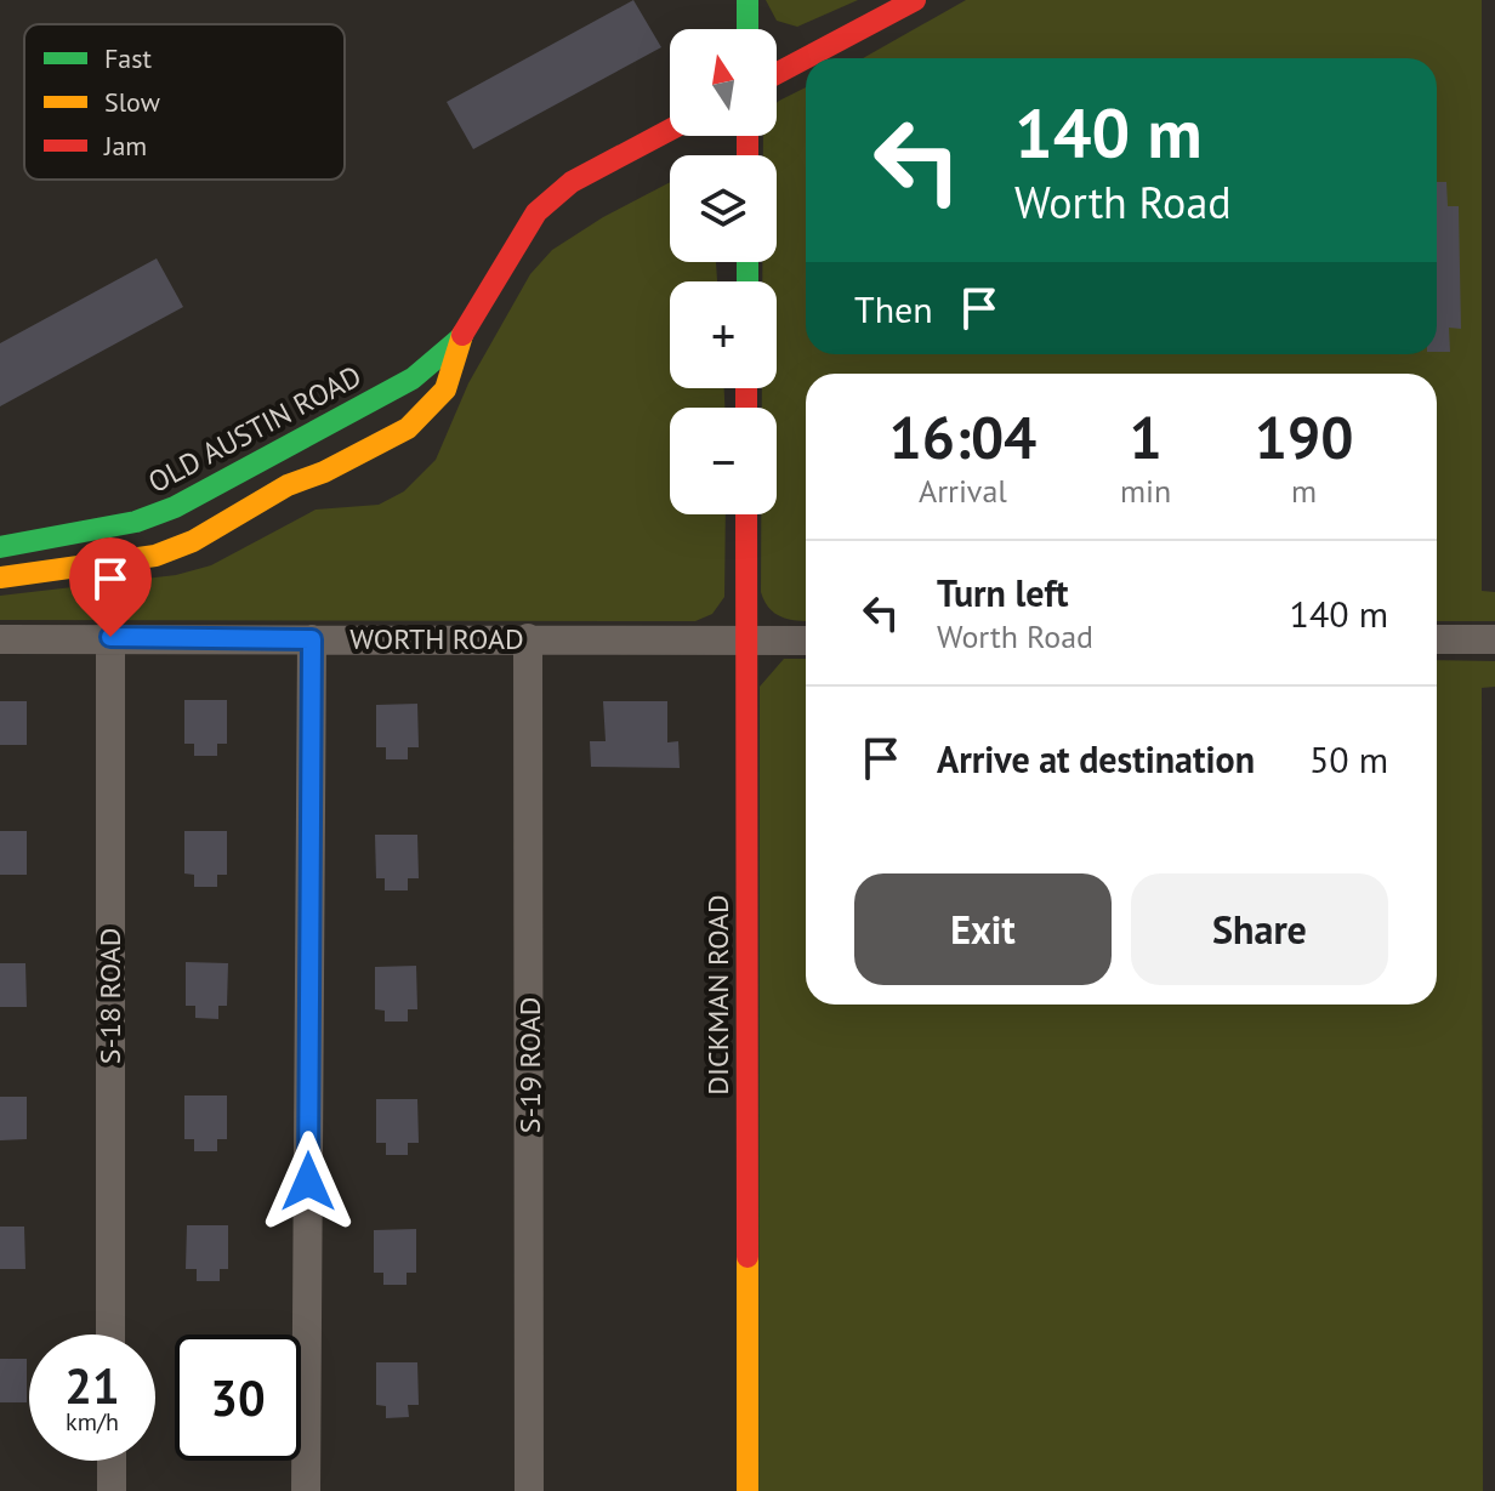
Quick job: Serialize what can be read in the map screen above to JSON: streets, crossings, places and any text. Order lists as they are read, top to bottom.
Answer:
{
  "streets": {
    "street": [
      "OLD AUSTIN ROAD",
      "WORTH ROAD",
      "DICKMAN ROAD",
      "S-18 ROAD",
      "S-19 ROAD"
    ]
  },
  "crossings": [
    ["WORTH ROAD", "DICKMAN ROAD"],
    ["WORTH ROAD", "S-18 ROAD"],
    ["WORTH ROAD", "S-19 ROAD"]
  ],
  "legend": ["Fast", "Slow", "Jam"],
  "north": "top",
  "page": {
    "map_buttons": ["+", "−"],
    "turn": ["140 m", "Worth Road"],
    "then": "Then",
    "eta": [
      "16:04",
      "Arrival",
      "1",
      "min",
      "190",
      "m"
    ],
    "list": [
      {
        "name": "Turn left",
        "note": "Worth Road",
        "value": "140 m"
      },
      {
        "name": "Arrive at destination",
        "value": "50 m"
      }
    ],
    "buttons": ["Exit", "Share"],
    "speed": "21 km/h",
    "limit": "30"
  }
}
